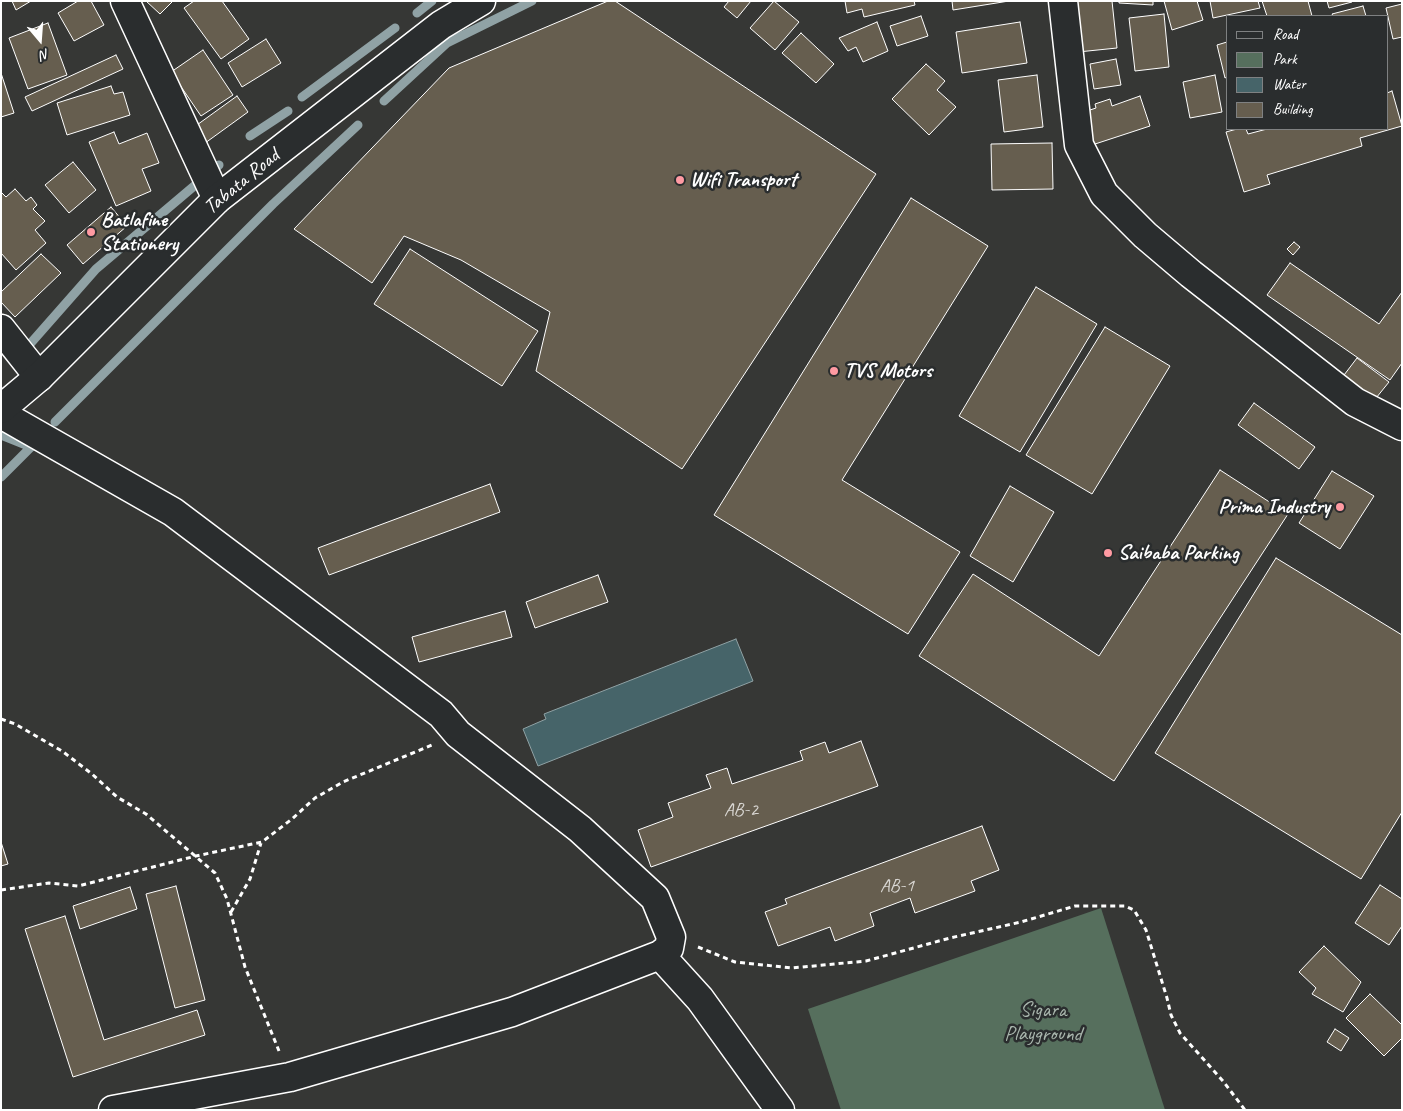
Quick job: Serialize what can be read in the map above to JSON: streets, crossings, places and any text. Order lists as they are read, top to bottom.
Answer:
{
  "streets": {
    "street": ["Tabata Road"]
  },
  "parks": ["Sigara Playground"],
  "places": [
    "Wifi Transport",
    "Batlafine Stationery",
    "TVS Motors",
    "Prima Industry",
    "Saibaba Parking"
  ],
  "house_numbers": ["AB-2", "AB-1"],
  "legend": [
    "Road",
    "Park",
    "Water",
    "Building"
  ],
  "north": "bottom"
}
